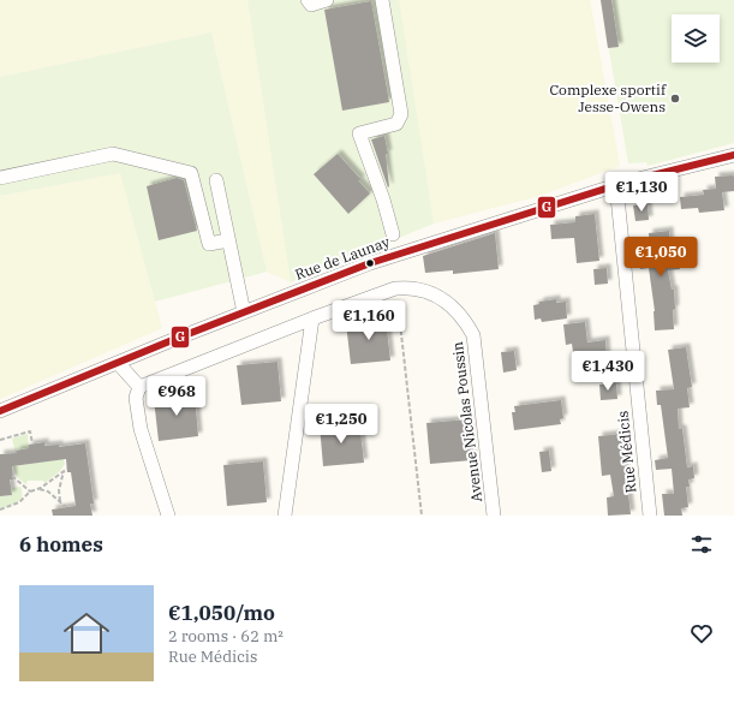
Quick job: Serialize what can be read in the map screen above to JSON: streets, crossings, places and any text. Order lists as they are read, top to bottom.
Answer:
{
  "streets": {
    "street": ["Rue de Launay", "Avenue Nicolas Poussin", "Rue Médicis"]
  },
  "crossings": [
    ["Rue de Launay", "Rue Médicis"]
  ],
  "places": ["Complexe sportif Jesse-Owens"],
  "lines": ["transit line G"],
  "page": {
    "price": [
      "€1,130",
      "€1,050",
      "€1,160",
      "€1,430",
      "€968",
      "€1,250"
    ],
    "heading": "6 homes",
    "list": [
      {
        "name": "€1,050/mo",
        "note": "2 rooms · 62 m² · Rue Médicis"
      }
    ]
  }
}
